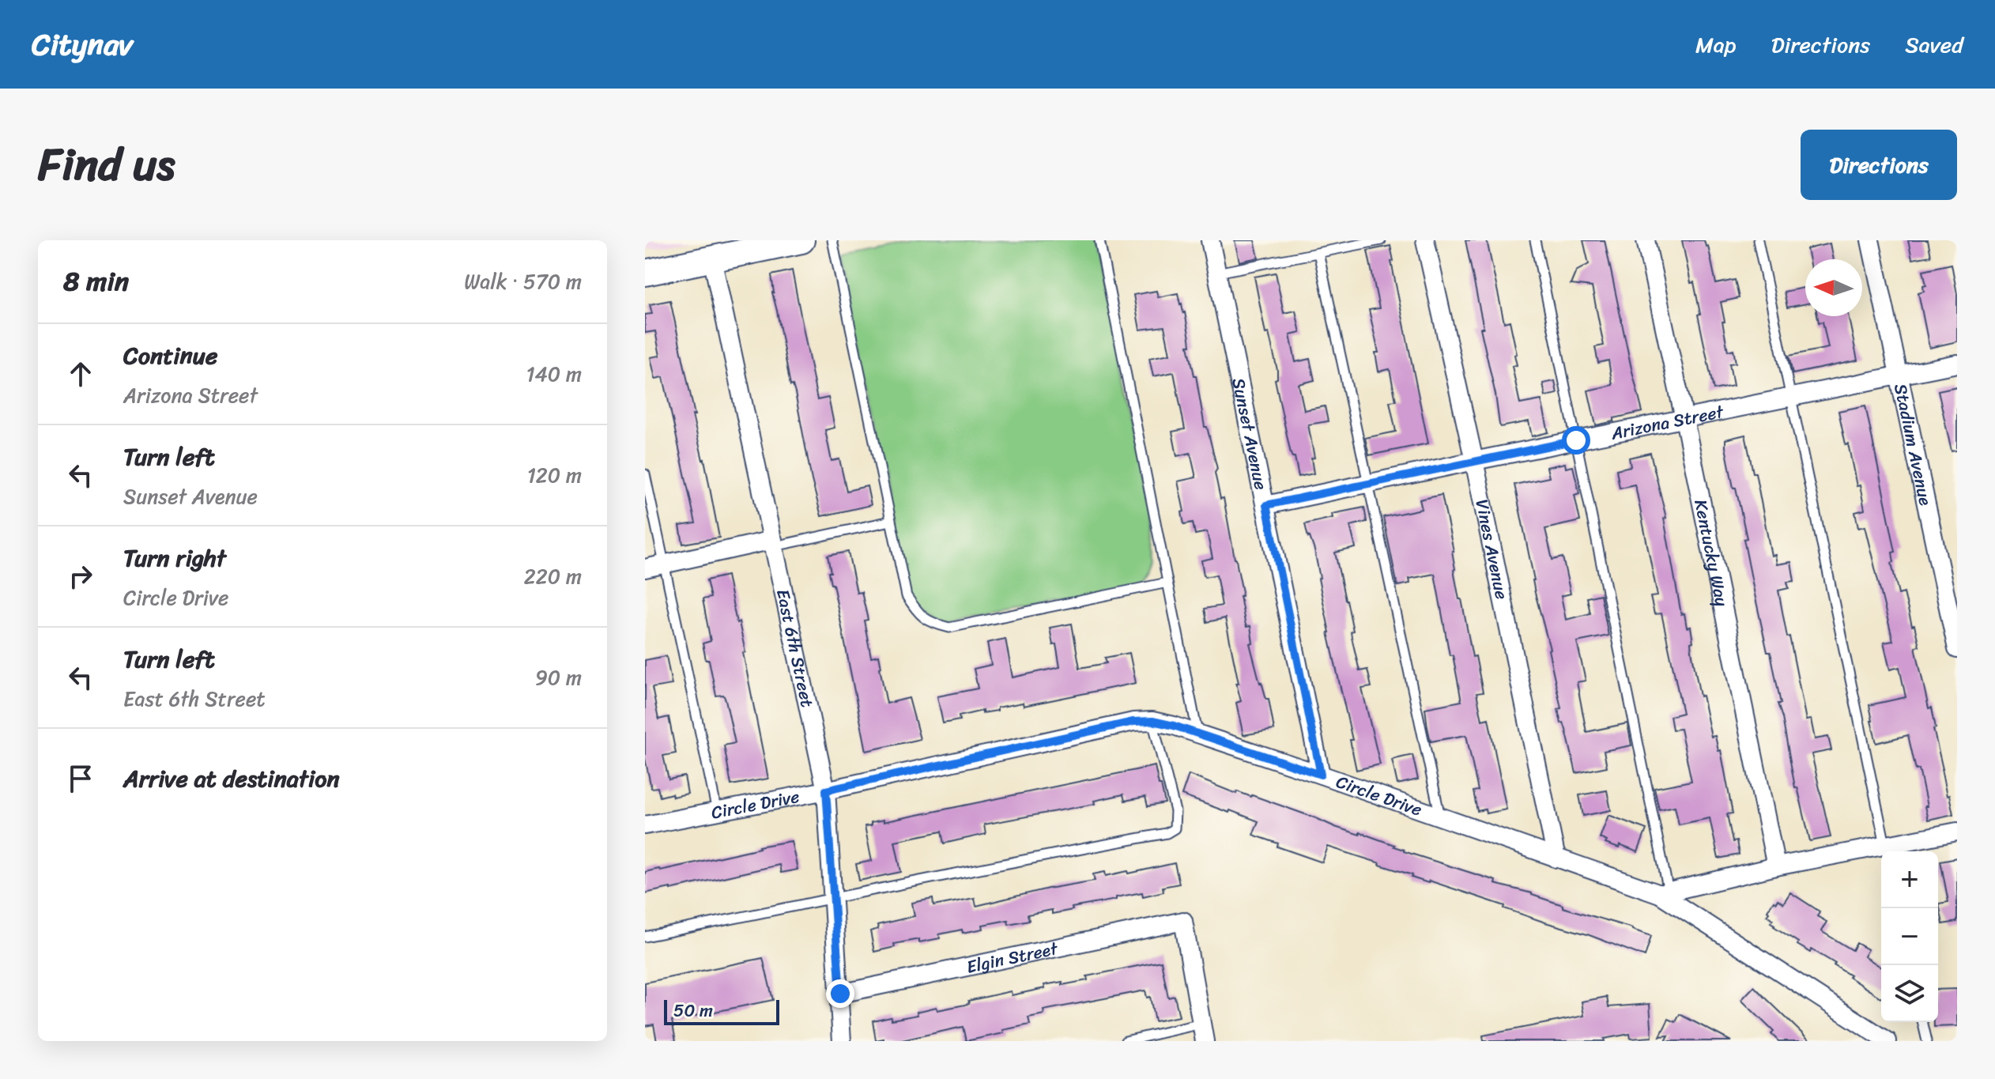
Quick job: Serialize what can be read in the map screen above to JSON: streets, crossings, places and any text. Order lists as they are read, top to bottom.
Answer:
{
  "streets": {
    "street": [
      "Arizona Street",
      "Sunset Avenue",
      "Stadium Avenue",
      "Vines Avenue",
      "Kentucky Way",
      "East 6th Street",
      "Circle Drive",
      "Elgin Street"
    ]
  },
  "crossings": [
    ["Arizona Street", "Sunset Avenue"],
    ["Arizona Street", "Stadium Avenue"],
    ["Arizona Street", "Vines Avenue"],
    ["Arizona Street", "Kentucky Way"],
    ["Sunset Avenue", "Circle Drive"],
    ["Vines Avenue", "Circle Drive"],
    ["East 6th Street", "Circle Drive"],
    ["East 6th Street", "Elgin Street"]
  ],
  "scale_bar": "50 m",
  "north": "left",
  "page": {
    "header": "Citynav",
    "nav": ["Map", "Directions", "Saved"],
    "title": "Find us",
    "buttons": "Directions",
    "heading": ["8 min", "Walk · 570 m"],
    "list": [
      ["Continue", "Arizona Street", "140 m"],
      ["Turn left", "Sunset Avenue", "120 m"],
      ["Turn right", "Circle Drive", "220 m"],
      ["Turn left", "East 6th Street", "90 m"],
      "Arrive at destination"
    ],
    "map_buttons": ["+", "−"],
    "scale": "50 m"
  }
}
